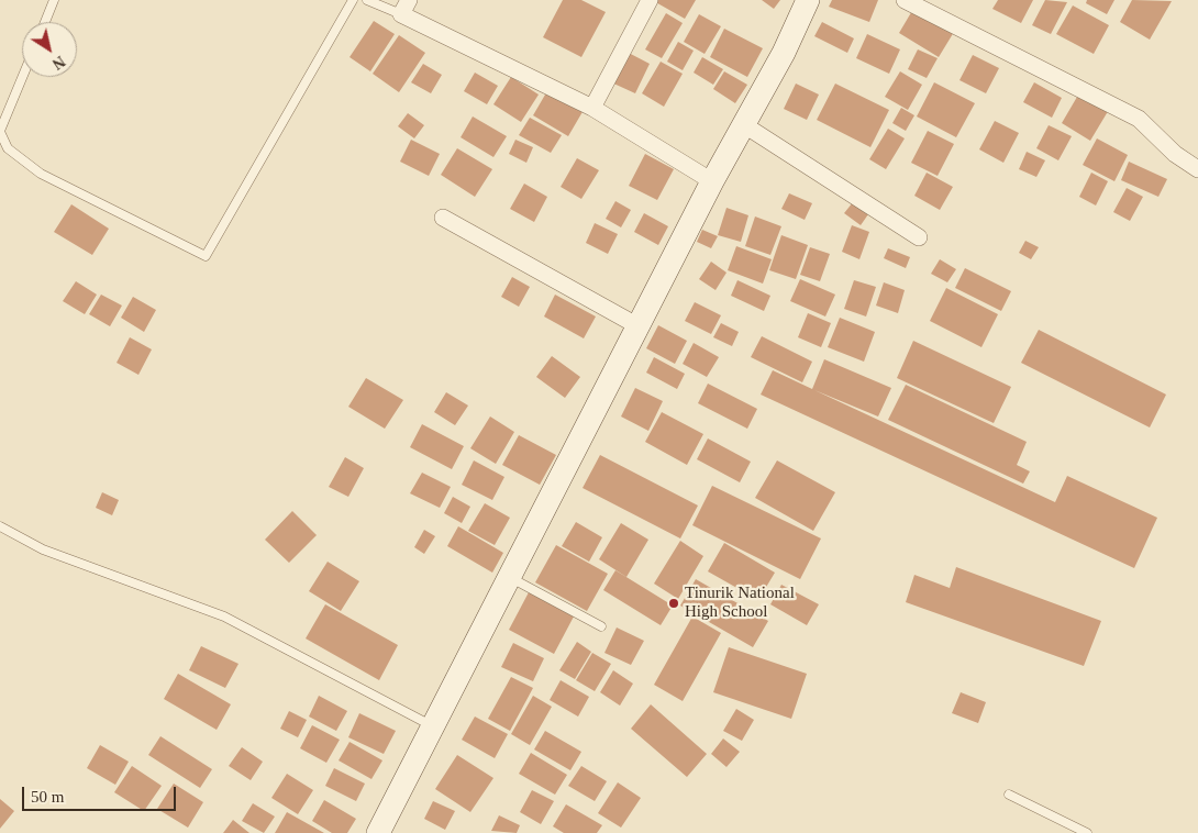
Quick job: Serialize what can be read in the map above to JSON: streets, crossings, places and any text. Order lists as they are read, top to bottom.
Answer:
{
  "places": ["Tinurik National High School"],
  "scale_bar": "50 m",
  "north": "bottom right"
}
